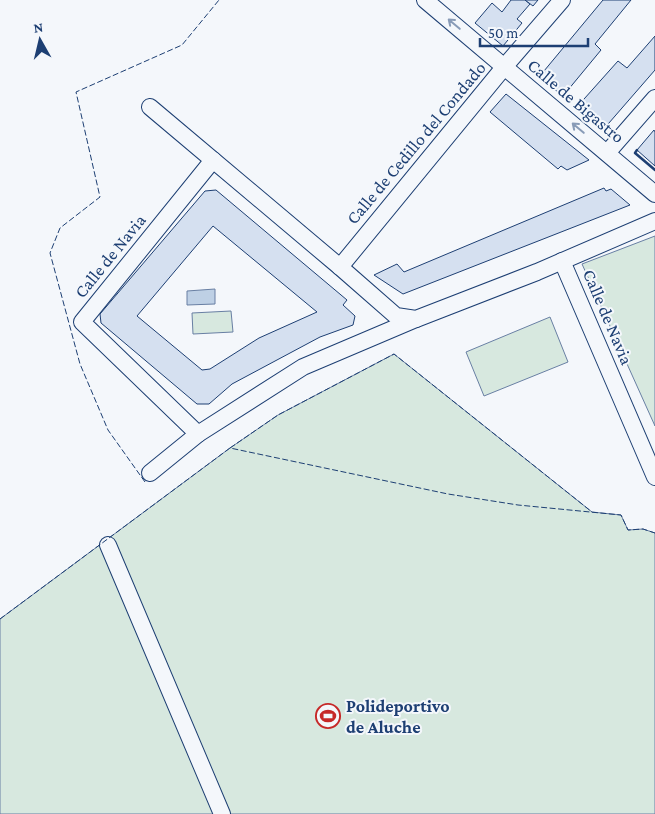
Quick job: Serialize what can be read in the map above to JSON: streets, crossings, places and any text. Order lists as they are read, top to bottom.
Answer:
{
  "streets": {
    "street": ["Calle de Bigastro", "Calle de Cedillo del Condado", "Calle de Navia"]
  },
  "crossings": [
    ["Calle de Bigastro", "Calle de Cedillo del Condado"]
  ],
  "one_way": ["Calle de Bigastro"],
  "places": {
    "sports": ["Polideportivo de Aluche"]
  },
  "scale_bar": "50 m",
  "north": "top"
}
